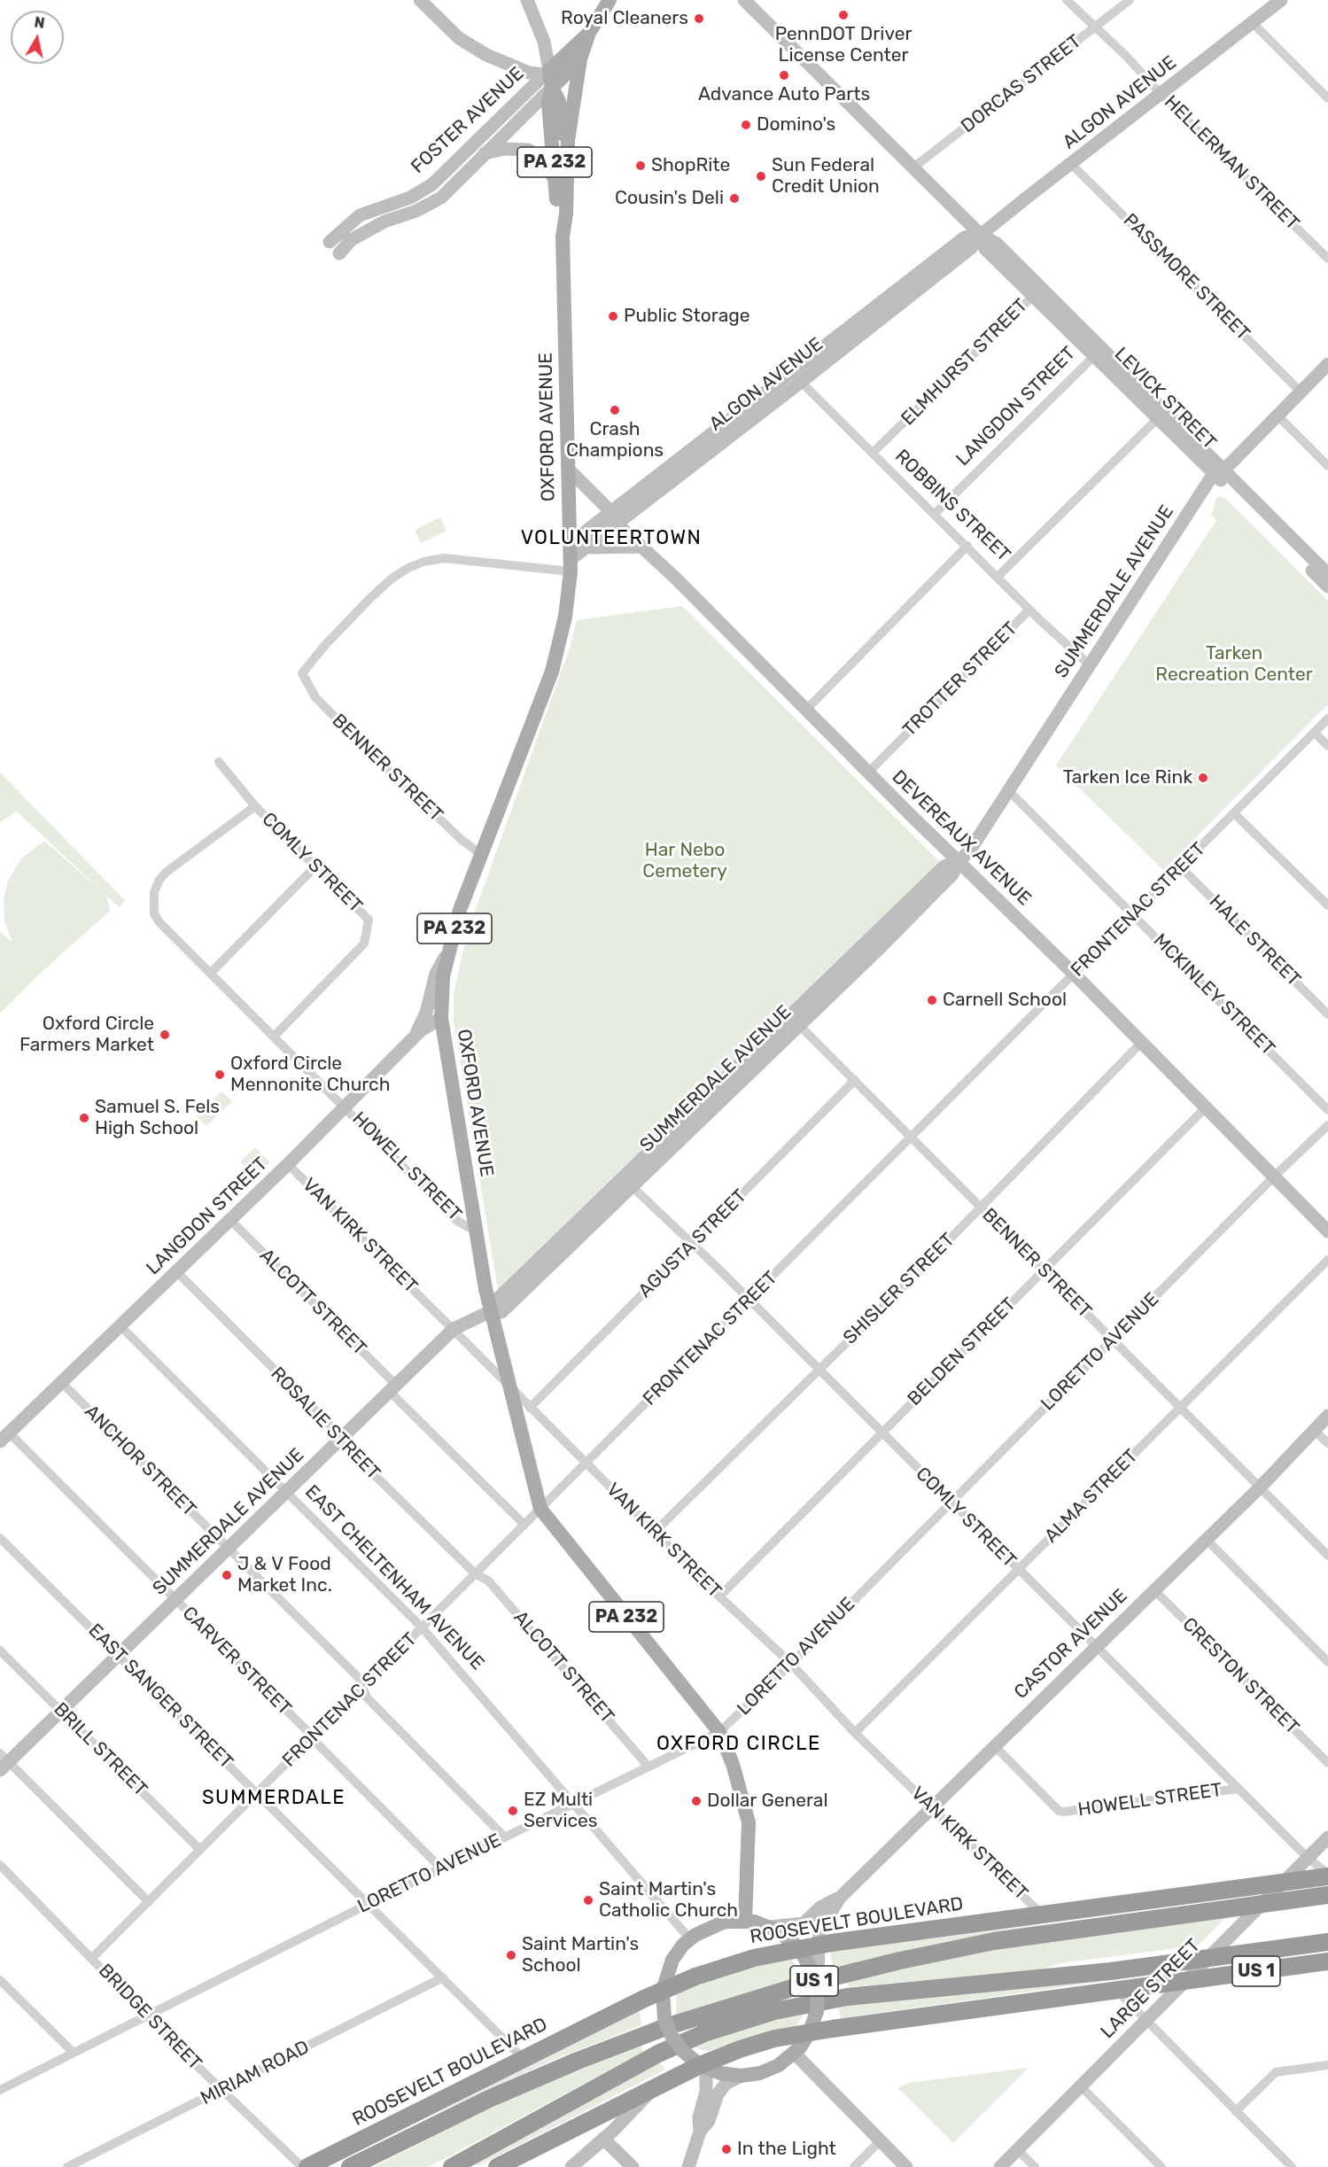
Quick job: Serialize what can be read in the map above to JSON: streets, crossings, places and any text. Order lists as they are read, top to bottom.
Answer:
{
  "streets": {
    "highway": ["ROOSEVELT BOULEVARD", "US 1"],
    "main road": ["PA 232", "OXFORD AVENUE"],
    "street": [
      "DORCAS STREET",
      "ALGON AVENUE",
      "FOSTER AVENUE",
      "HELLERMAN STREET",
      "PASSMORE STREET",
      "ELMHURST STREET",
      "LEVICK STREET",
      "LANGDON STREET",
      "ROBBINS STREET",
      "SUMMERDALE AVENUE",
      "TROTTER STREET",
      "BENNER STREET",
      "DEVEREAUX AVENUE",
      "COMLY STREET",
      "FRONTENAC STREET",
      "HALE STREET",
      "MCKINLEY STREET",
      "HOWELL STREET",
      "VAN KIRK STREET",
      "AGUSTA STREET",
      "SHISLER STREET",
      "ALCOTT STREET",
      "BELDEN STREET",
      "LORETTO AVENUE",
      "ROSALIE STREET",
      "ANCHOR STREET",
      "ALMA STREET",
      "EAST CHELTENHAM AVENUE",
      "CASTOR AVENUE",
      "CARVER STREET",
      "CRESTON STREET",
      "EAST SANGER STREET",
      "BRILL STREET",
      "LARGE STREET",
      "BRIDGE STREET",
      "MIRIAM ROAD"
    ]
  },
  "crossings": [
    ["DORCAS STREET", "HELLERMAN STREET"],
    ["DORCAS STREET", "LEVICK STREET"],
    ["ALGON AVENUE", "HELLERMAN STREET"],
    ["ALGON AVENUE", "PASSMORE STREET"],
    ["ALGON AVENUE", "LEVICK STREET"],
    ["ALGON AVENUE", "OXFORD AVENUE"],
    ["ALGON AVENUE", "ROBBINS STREET"],
    ["ALGON AVENUE", "BENNER STREET"],
    ["ALGON AVENUE", "DEVEREAUX AVENUE"],
    ["FOSTER AVENUE", "OXFORD AVENUE"],
    ["PASSMORE STREET", "SUMMERDALE AVENUE"],
    ["ELMHURST STREET", "LEVICK STREET"],
    ["ELMHURST STREET", "ROBBINS STREET"],
    ["LEVICK STREET", "LANGDON STREET"],
    ["LEVICK STREET", "SUMMERDALE AVENUE"],
    ["LANGDON STREET", "OXFORD AVENUE"],
    ["LANGDON STREET", "ROBBINS STREET"],
    ["LANGDON STREET", "HOWELL STREET"],
    ["LANGDON STREET", "VAN KIRK STREET"],
    ["LANGDON STREET", "ALCOTT STREET"],
    ["LANGDON STREET", "ROSALIE STREET"],
    ["LANGDON STREET", "ANCHOR STREET"],
    ["LANGDON STREET", "EAST CHELTENHAM AVENUE"],
    ["LANGDON STREET", "CARVER STREET"],
    ["OXFORD AVENUE", "SUMMERDALE AVENUE"],
    ["OXFORD AVENUE", "BENNER STREET"],
    ["OXFORD AVENUE", "DEVEREAUX AVENUE"],
    ["OXFORD AVENUE", "FRONTENAC STREET"],
    ["OXFORD AVENUE", "HOWELL STREET"],
    ["OXFORD AVENUE", "VAN KIRK STREET"],
    ["OXFORD AVENUE", "LORETTO AVENUE"],
    ["ROBBINS STREET", "SUMMERDALE AVENUE"],
    ["ROBBINS STREET", "TROTTER STREET"],
    ["SUMMERDALE AVENUE", "BENNER STREET"],
    ["SUMMERDALE AVENUE", "DEVEREAUX AVENUE"],
    ["SUMMERDALE AVENUE", "COMLY STREET"],
    ["SUMMERDALE AVENUE", "MCKINLEY STREET"],
    ["SUMMERDALE AVENUE", "VAN KIRK STREET"],
    ["SUMMERDALE AVENUE", "ALCOTT STREET"],
    ["SUMMERDALE AVENUE", "ROSALIE STREET"],
    ["SUMMERDALE AVENUE", "ANCHOR STREET"],
    ["SUMMERDALE AVENUE", "EAST CHELTENHAM AVENUE"],
    ["SUMMERDALE AVENUE", "CARVER STREET"],
    ["SUMMERDALE AVENUE", "EAST SANGER STREET"],
    ["SUMMERDALE AVENUE", "BRILL STREET"],
    ["TROTTER STREET", "DEVEREAUX AVENUE"],
    ["BENNER STREET", "FRONTENAC STREET"],
    ["BENNER STREET", "AGUSTA STREET"],
    ["BENNER STREET", "SHISLER STREET"],
    ["BENNER STREET", "BELDEN STREET"],
    ["BENNER STREET", "LORETTO AVENUE"],
    ["BENNER STREET", "ALMA STREET"],
    ["BENNER STREET", "CASTOR AVENUE"],
    ["DEVEREAUX AVENUE", "FRONTENAC STREET"],
    ["DEVEREAUX AVENUE", "SHISLER STREET"],
    ["DEVEREAUX AVENUE", "BELDEN STREET"],
    ["DEVEREAUX AVENUE", "LORETTO AVENUE"],
    ["COMLY STREET", "FRONTENAC STREET"],
    ["COMLY STREET", "HOWELL STREET"],
    ["COMLY STREET", "AGUSTA STREET"],
    ["COMLY STREET", "SHISLER STREET"],
    ["COMLY STREET", "BELDEN STREET"],
    ["COMLY STREET", "LORETTO AVENUE"],
    ["COMLY STREET", "ALMA STREET"],
    ["COMLY STREET", "CASTOR AVENUE"],
    ["COMLY STREET", "ROOSEVELT BOULEVARD"],
    ["COMLY STREET", "LARGE STREET"],
    ["FRONTENAC STREET", "HALE STREET"],
    ["FRONTENAC STREET", "MCKINLEY STREET"],
    ["FRONTENAC STREET", "VAN KIRK STREET"],
    ["FRONTENAC STREET", "ALCOTT STREET"],
    ["FRONTENAC STREET", "ROSALIE STREET"],
    ["FRONTENAC STREET", "ANCHOR STREET"],
    ["FRONTENAC STREET", "EAST CHELTENHAM AVENUE"],
    ["FRONTENAC STREET", "CARVER STREET"],
    ["FRONTENAC STREET", "EAST SANGER STREET"],
    ["FRONTENAC STREET", "BRILL STREET"],
    ["FRONTENAC STREET", "BRIDGE STREET"],
    ["HOWELL STREET", "CASTOR AVENUE"],
    ["VAN KIRK STREET", "AGUSTA STREET"],
    ["VAN KIRK STREET", "SHISLER STREET"],
    ["VAN KIRK STREET", "BELDEN STREET"],
    ["VAN KIRK STREET", "LORETTO AVENUE"],
    ["VAN KIRK STREET", "ALMA STREET"],
    ["VAN KIRK STREET", "CASTOR AVENUE"],
    ["VAN KIRK STREET", "ROOSEVELT BOULEVARD"],
    ["ALCOTT STREET", "LORETTO AVENUE"],
    ["ALCOTT STREET", "ROSALIE STREET"],
    ["LORETTO AVENUE", "ANCHOR STREET"],
    ["LORETTO AVENUE", "EAST CHELTENHAM AVENUE"],
    ["LORETTO AVENUE", "CARVER STREET"],
    ["LORETTO AVENUE", "EAST SANGER STREET"],
    ["LORETTO AVENUE", "BRIDGE STREET"],
    ["CASTOR AVENUE", "CRESTON STREET"],
    ["CASTOR AVENUE", "ROOSEVELT BOULEVARD"],
    ["EAST SANGER STREET", "ROOSEVELT BOULEVARD"],
    ["EAST SANGER STREET", "MIRIAM ROAD"],
    ["ROOSEVELT BOULEVARD", "LARGE STREET"],
    ["US 1", "LARGE STREET"],
    ["BRIDGE STREET", "MIRIAM ROAD"]
  ],
  "districts": ["VOLUNTEERTOWN", "OXFORD CIRCLE", "SUMMERDALE"],
  "parks": ["Tarken Recreation Center", "Har Nebo Cemetery"],
  "places": [
    "PennDOT Driver License Center",
    "Royal Cleaners",
    "Advance Auto Parts",
    "Domino's",
    "ShopRite",
    "Sun Federal Credit Union",
    "Cousin's Deli",
    "Public Storage",
    "Crash Champions",
    "Tarken Ice Rink",
    "Carnell School",
    "Oxford Circle Farmers Market",
    "Oxford Circle Mennonite Church",
    "Samuel S. Fels High School",
    "J & V Food Market Inc.",
    "Dollar General",
    "EZ Multi Services",
    "Saint Martin's Catholic Church",
    "Saint Martin's School",
    "In the Light"
  ],
  "north": "top"
}
